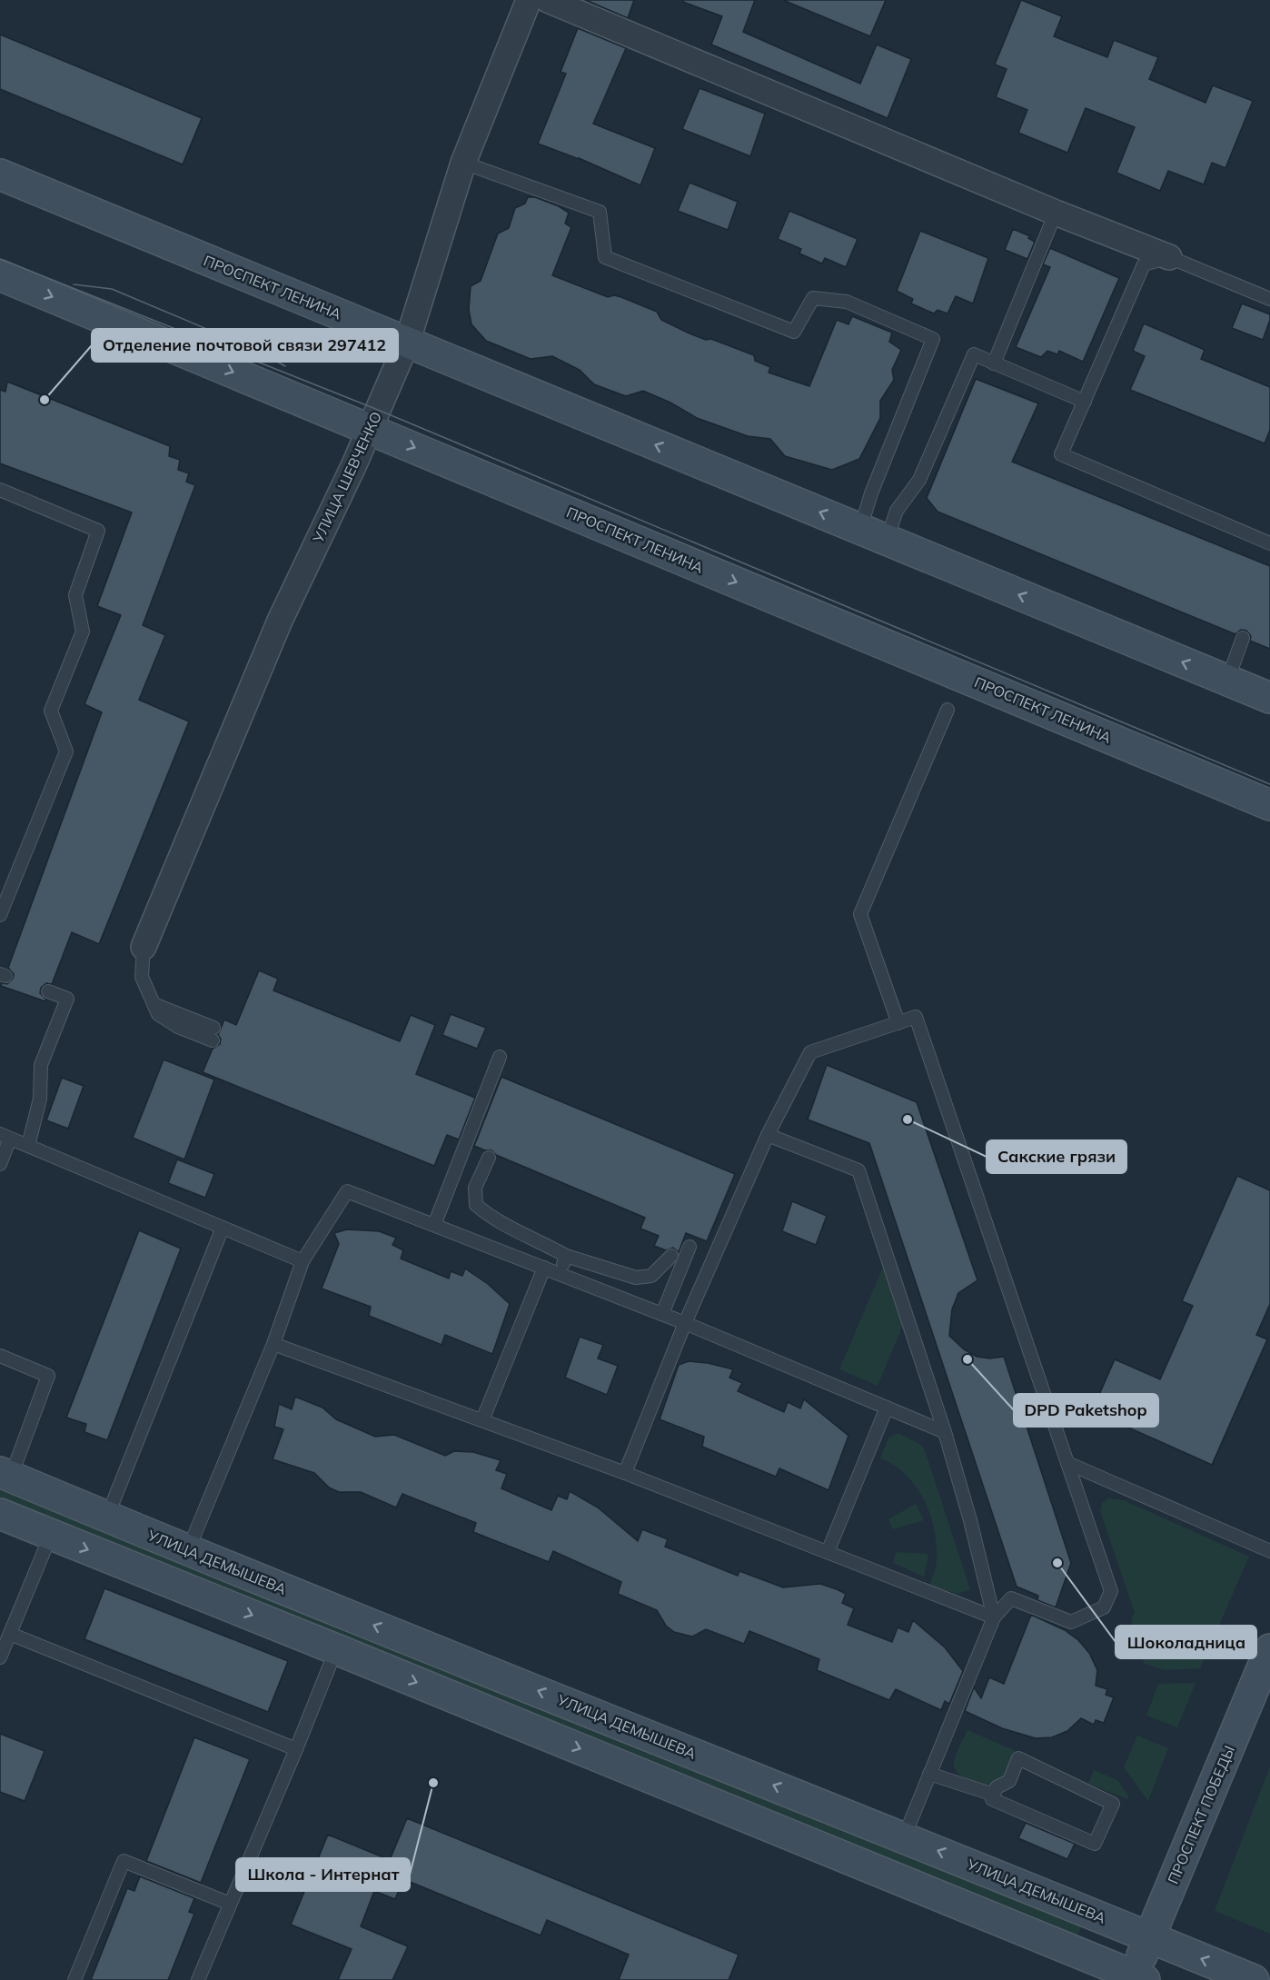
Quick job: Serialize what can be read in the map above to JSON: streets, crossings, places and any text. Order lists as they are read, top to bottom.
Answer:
{
  "streets": {
    "street": [
      "ПРОСПЕКТ ЛЕНИНА",
      "УЛИЦА ШЕВЧЕНКО",
      "УЛИЦА ДЕМЫШЕВА",
      "ПРОСПЕКТ ПОБЕДЫ"
    ]
  },
  "crossings": [
    ["ПРОСПЕКТ ЛЕНИНА", "УЛИЦА ШЕВЧЕНКО"],
    ["УЛИЦА ДЕМЫШЕВА", "ПРОСПЕКТ ПОБЕДЫ"]
  ],
  "places": [
    "Отделение почтовой связи 297412",
    "Сакские грязи",
    "DPD Paketshop",
    "Шоколадница",
    "Школа - Интернат"
  ]
}
